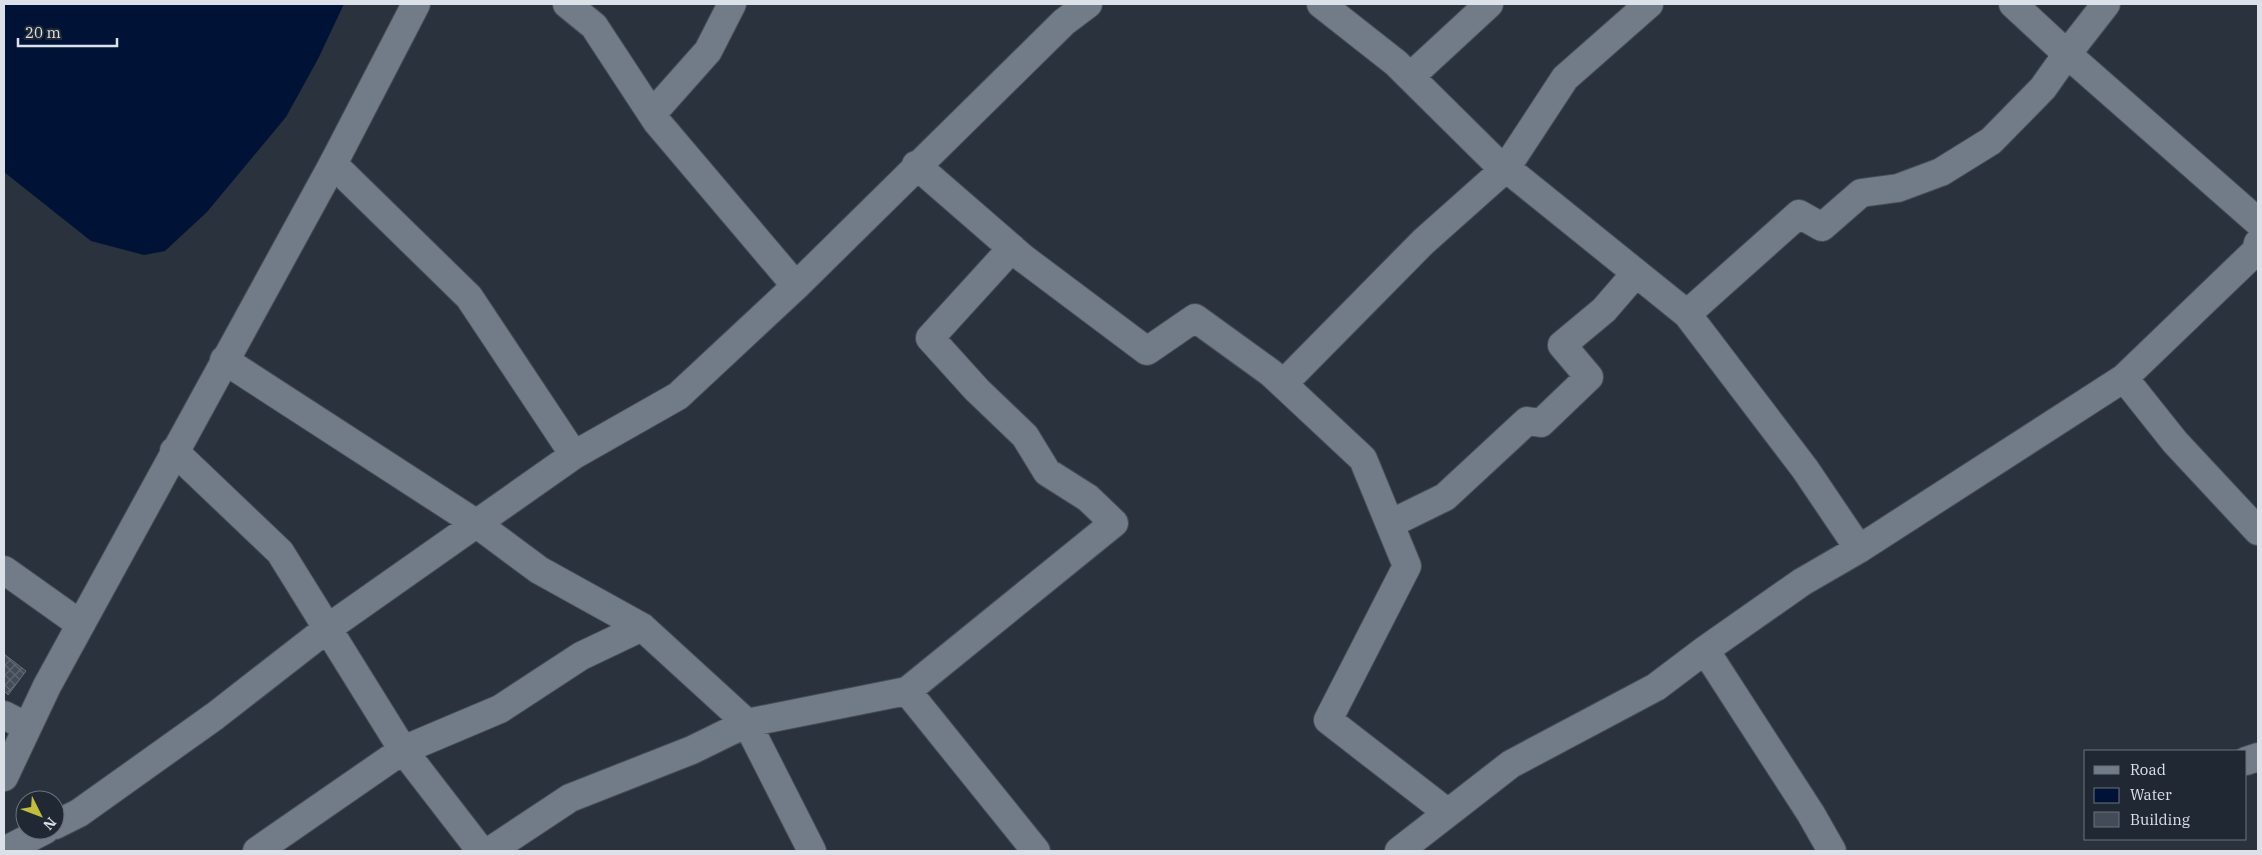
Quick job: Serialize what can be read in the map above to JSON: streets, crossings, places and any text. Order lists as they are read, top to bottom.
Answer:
{
  "legend": ["Road", "Water", "Building"],
  "scale_bar": "20 m",
  "north": "bottom right"
}
